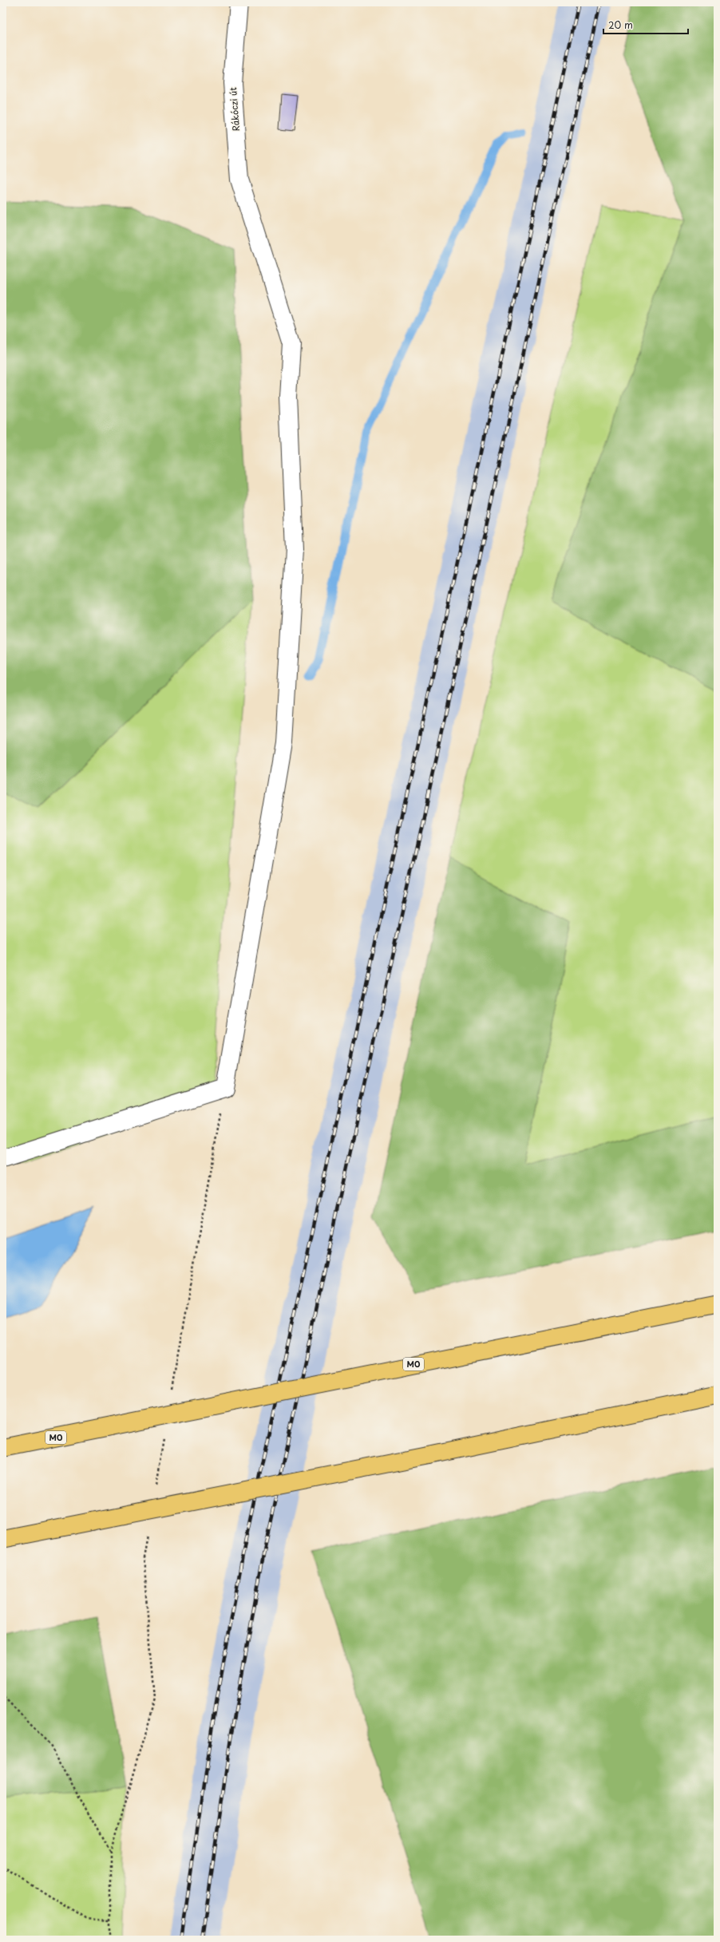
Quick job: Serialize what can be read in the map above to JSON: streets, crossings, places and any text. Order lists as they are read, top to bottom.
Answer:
{
  "streets": {
    "highway": ["M0"],
    "street": ["Rákóczi út"]
  },
  "scale_bar": "20 m"
}
